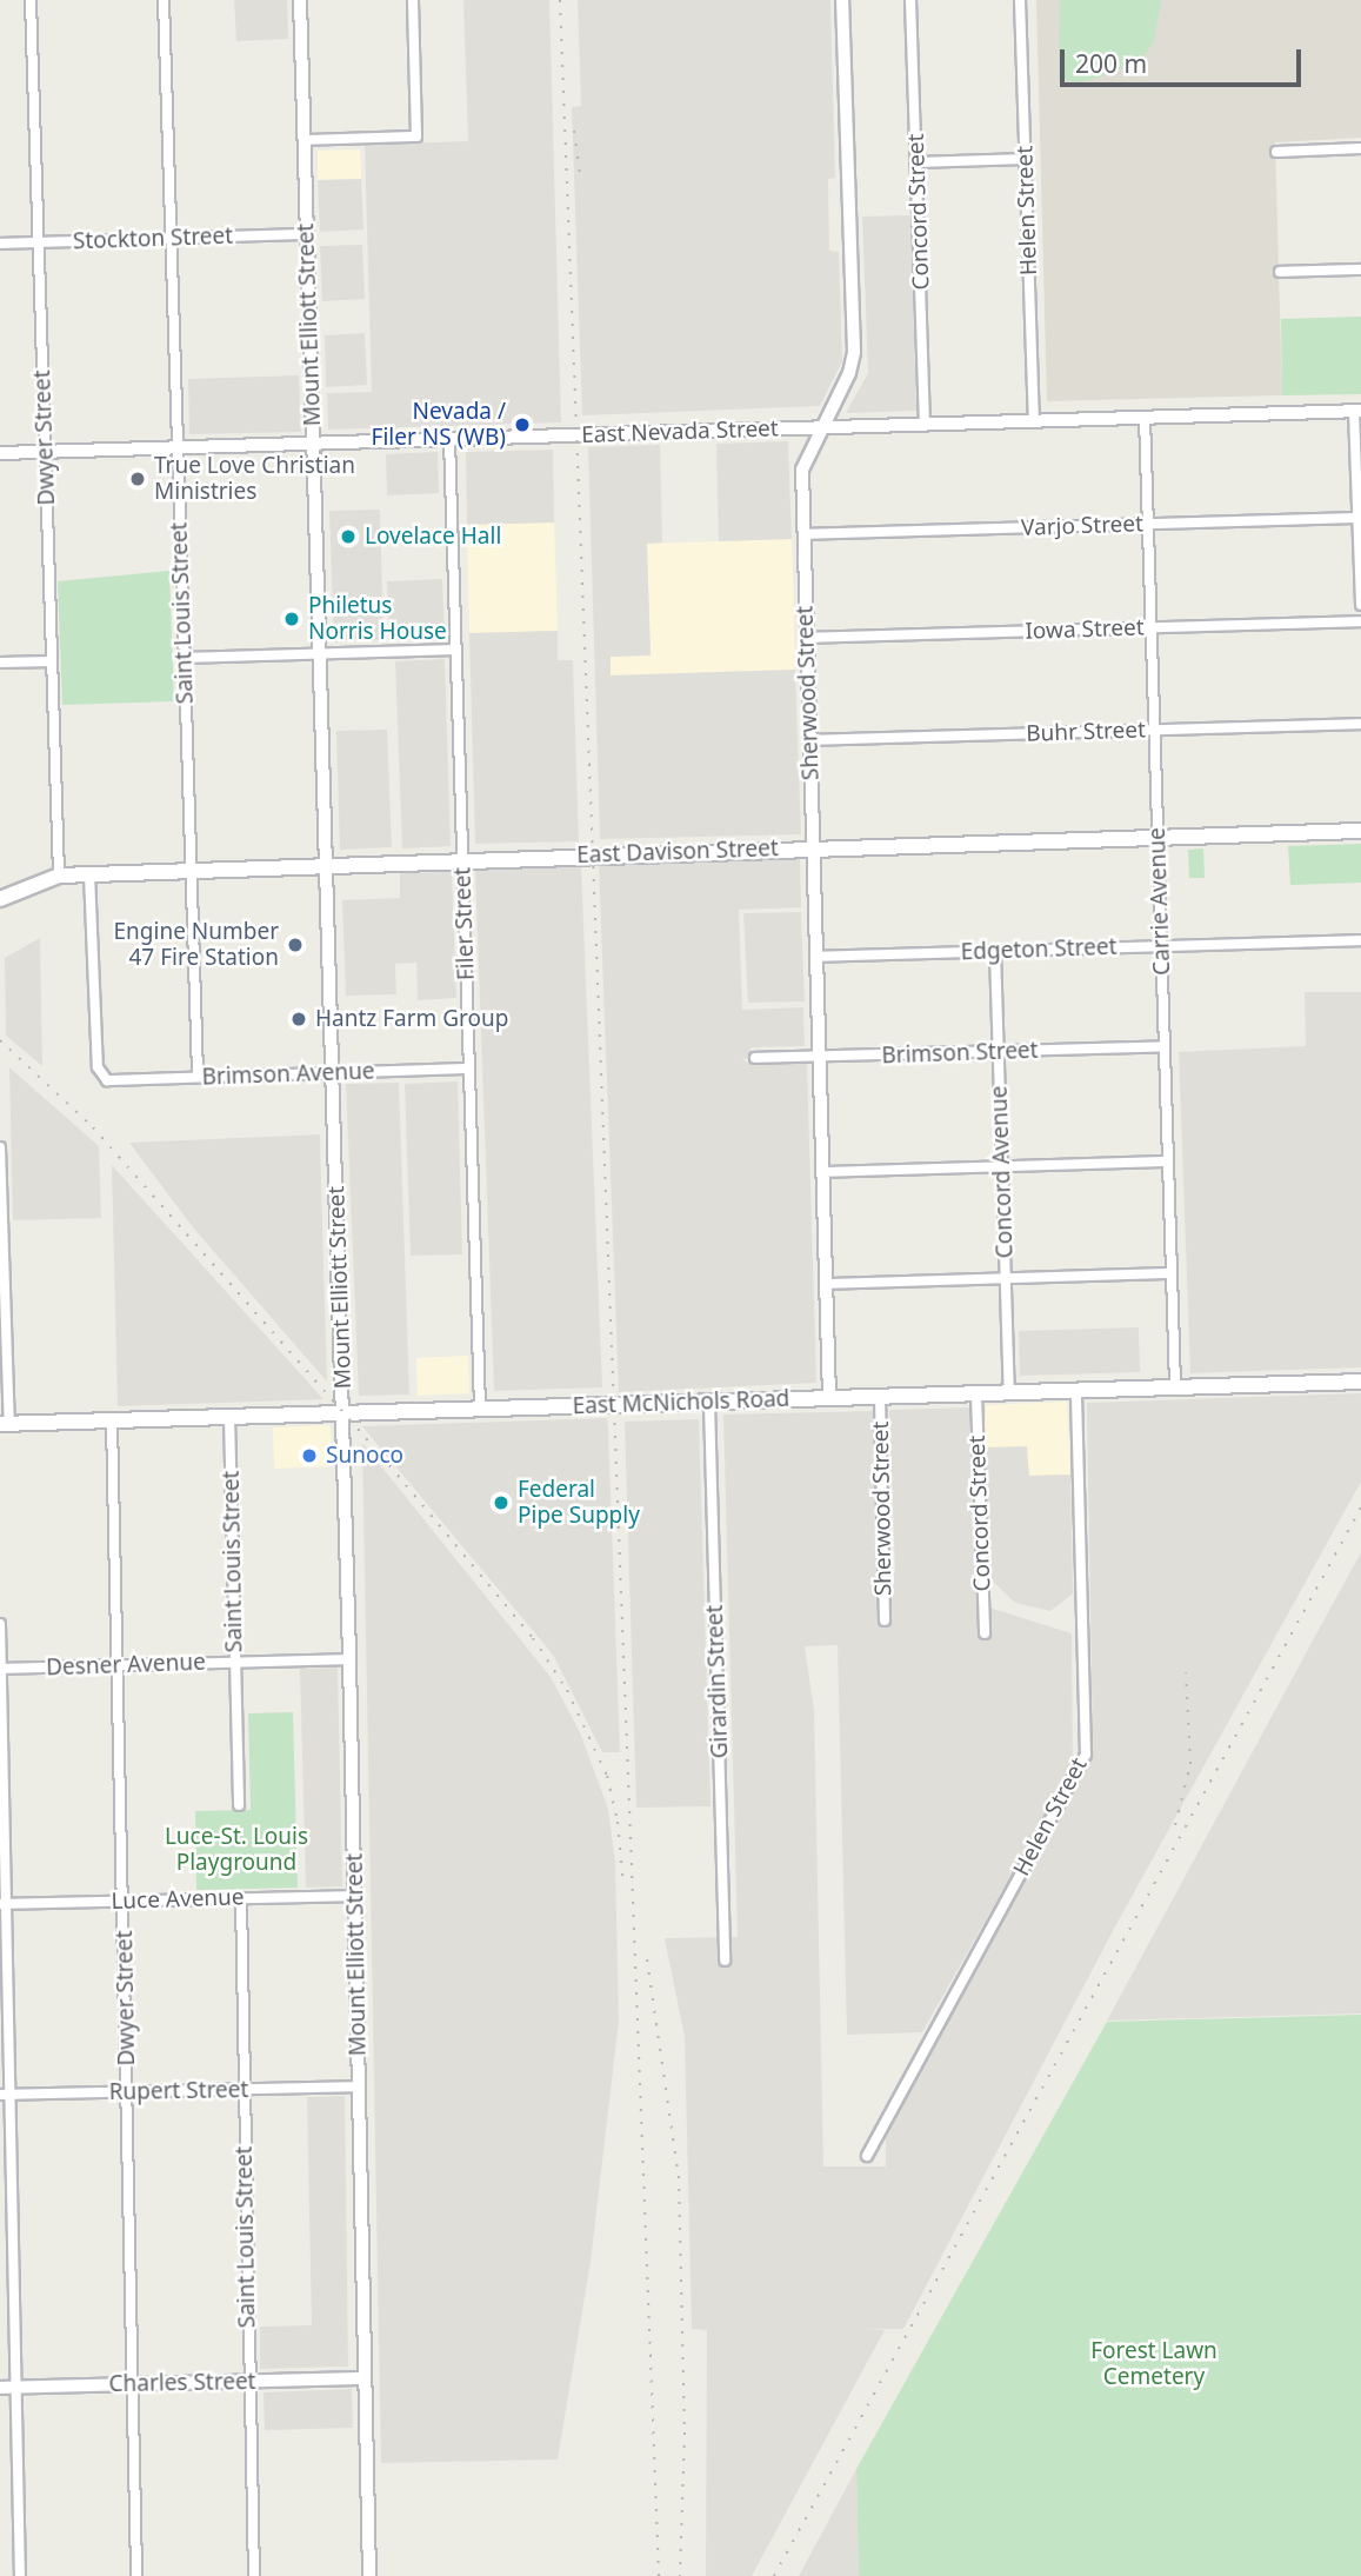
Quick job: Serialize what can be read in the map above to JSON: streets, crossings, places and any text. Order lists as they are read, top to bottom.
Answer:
{
  "streets": {
    "main road": ["East Davison Street", "East McNichols Road"],
    "street": [
      "Helen Street",
      "Concord Street",
      "Stockton Street",
      "Mount Elliott Street",
      "East Nevada Street",
      "Dwyer Street",
      "Varjo Street",
      "Saint Louis Street",
      "Iowa Street",
      "Sherwood Street",
      "Buhr Street",
      "Carrie Avenue",
      "Filer Street",
      "Edgeton Street",
      "Brimson Street",
      "Brimson Avenue",
      "Concord Avenue",
      "Desner Avenue",
      "Girardin Street",
      "Luce Avenue",
      "Rupert Street",
      "Charles Street"
    ]
  },
  "crossings": [
    ["Helen Street", "East Nevada Street"],
    ["Helen Street", "East McNichols Road"],
    ["Concord Street", "East Nevada Street"],
    ["Concord Street", "East McNichols Road"],
    ["Stockton Street", "Mount Elliott Street"],
    ["Stockton Street", "Dwyer Street"],
    ["Stockton Street", "Saint Louis Street"],
    ["Mount Elliott Street", "East Nevada Street"],
    ["Mount Elliott Street", "East Davison Street"],
    ["Mount Elliott Street", "Brimson Avenue"],
    ["Mount Elliott Street", "East McNichols Road"],
    ["Mount Elliott Street", "Desner Avenue"],
    ["Mount Elliott Street", "Luce Avenue"],
    ["Mount Elliott Street", "Rupert Street"],
    ["Mount Elliott Street", "Charles Street"],
    ["East Nevada Street", "Dwyer Street"],
    ["East Nevada Street", "Saint Louis Street"],
    ["East Nevada Street", "Sherwood Street"],
    ["East Nevada Street", "Carrie Avenue"],
    ["East Nevada Street", "Filer Street"],
    ["Dwyer Street", "East Davison Street"],
    ["Dwyer Street", "East McNichols Road"],
    ["Dwyer Street", "Desner Avenue"],
    ["Dwyer Street", "Luce Avenue"],
    ["Dwyer Street", "Rupert Street"],
    ["Dwyer Street", "Charles Street"],
    ["Varjo Street", "Sherwood Street"],
    ["Varjo Street", "Carrie Avenue"],
    ["Saint Louis Street", "East Davison Street"],
    ["Saint Louis Street", "Brimson Avenue"],
    ["Saint Louis Street", "East McNichols Road"],
    ["Saint Louis Street", "Desner Avenue"],
    ["Saint Louis Street", "Luce Avenue"],
    ["Saint Louis Street", "Rupert Street"],
    ["Saint Louis Street", "Charles Street"],
    ["Iowa Street", "Sherwood Street"],
    ["Iowa Street", "Carrie Avenue"],
    ["Sherwood Street", "Buhr Street"],
    ["Sherwood Street", "East Davison Street"],
    ["Sherwood Street", "Edgeton Street"],
    ["Sherwood Street", "Brimson Street"],
    ["Sherwood Street", "East McNichols Road"],
    ["Buhr Street", "Carrie Avenue"],
    ["East Davison Street", "Carrie Avenue"],
    ["East Davison Street", "Filer Street"],
    ["East Davison Street", "Brimson Avenue"],
    ["Carrie Avenue", "Edgeton Street"],
    ["Carrie Avenue", "Brimson Street"],
    ["Carrie Avenue", "East McNichols Road"],
    ["Filer Street", "Brimson Avenue"],
    ["Filer Street", "East McNichols Road"],
    ["Edgeton Street", "Concord Avenue"],
    ["Brimson Street", "Concord Avenue"],
    ["Concord Avenue", "East McNichols Road"],
    ["East McNichols Road", "Girardin Street"]
  ],
  "parks": ["Luce-St. Louis Playground", "Forest Lawn Cemetery"],
  "places": [
    "Nevada / Filer NS (WB)",
    "True Love Christian Ministries",
    "Lovelace Hall",
    "Philetus Norris House",
    "Engine Number 47 Fire Station",
    "Hantz Farm Group",
    "Sunoco",
    "Federal Pipe Supply"
  ],
  "scale_bar": "200 m"
}
